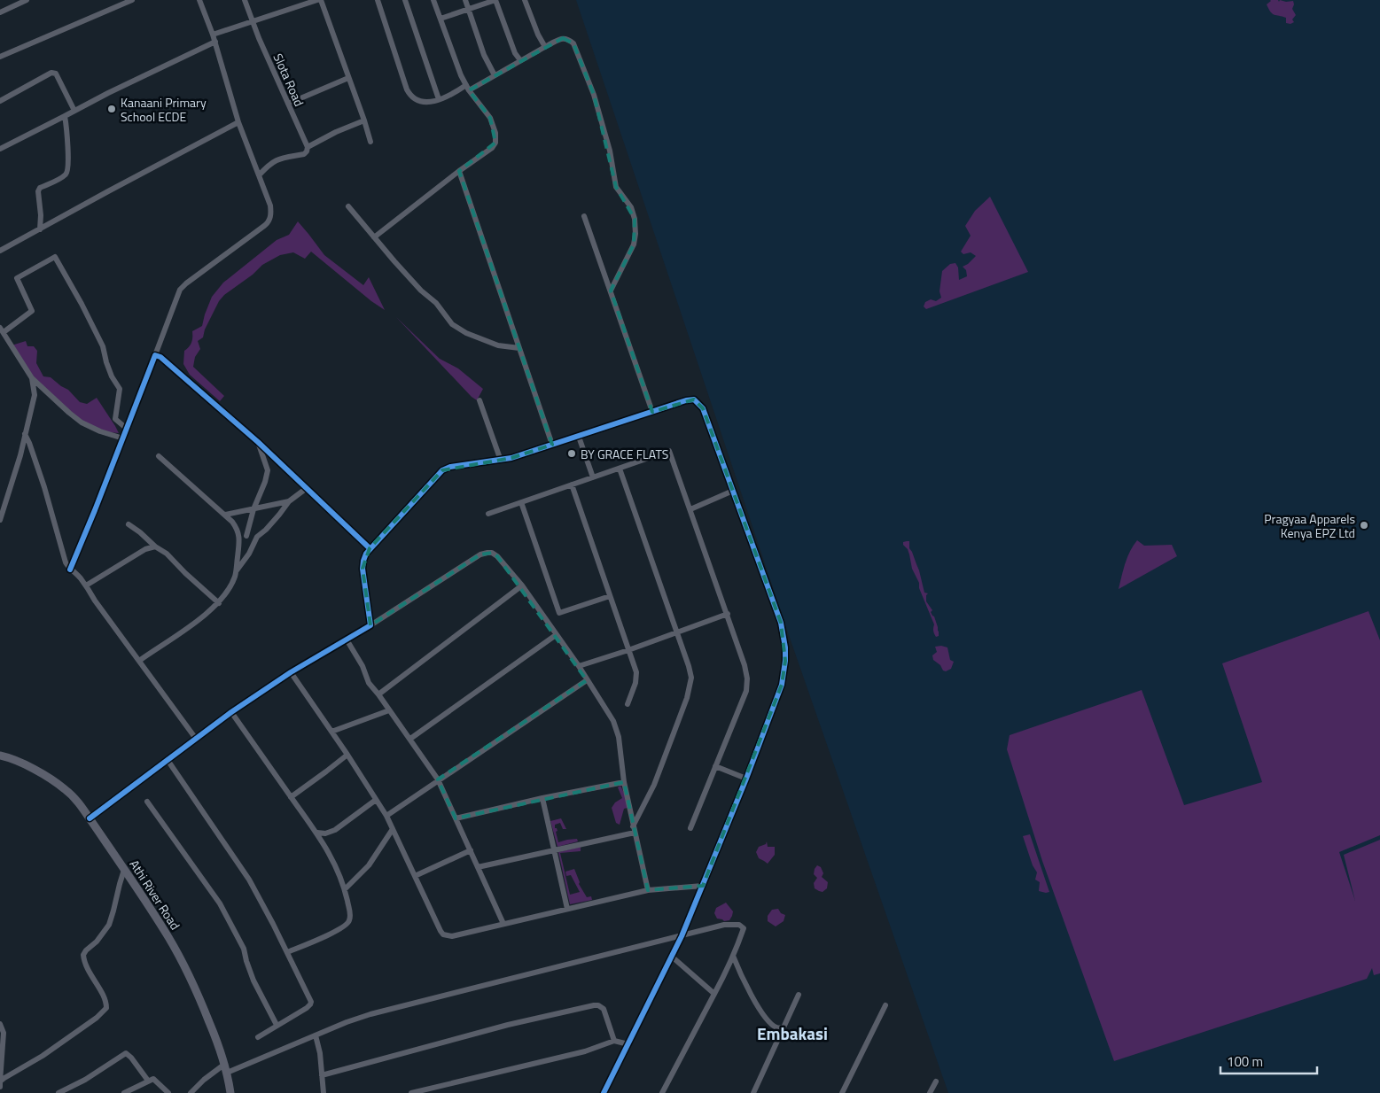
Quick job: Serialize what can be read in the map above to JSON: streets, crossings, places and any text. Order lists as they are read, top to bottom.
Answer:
{
  "streets": {
    "main road": ["Athi River Road"],
    "street": ["Slota Road"]
  },
  "districts": ["Embakasi"],
  "places": ["Kanaani Primary School ECDE", "BY GRACE FLATS", "Pragyaa Apparels Kenya EPZ Ltd"],
  "scale_bar": "100 m"
}
